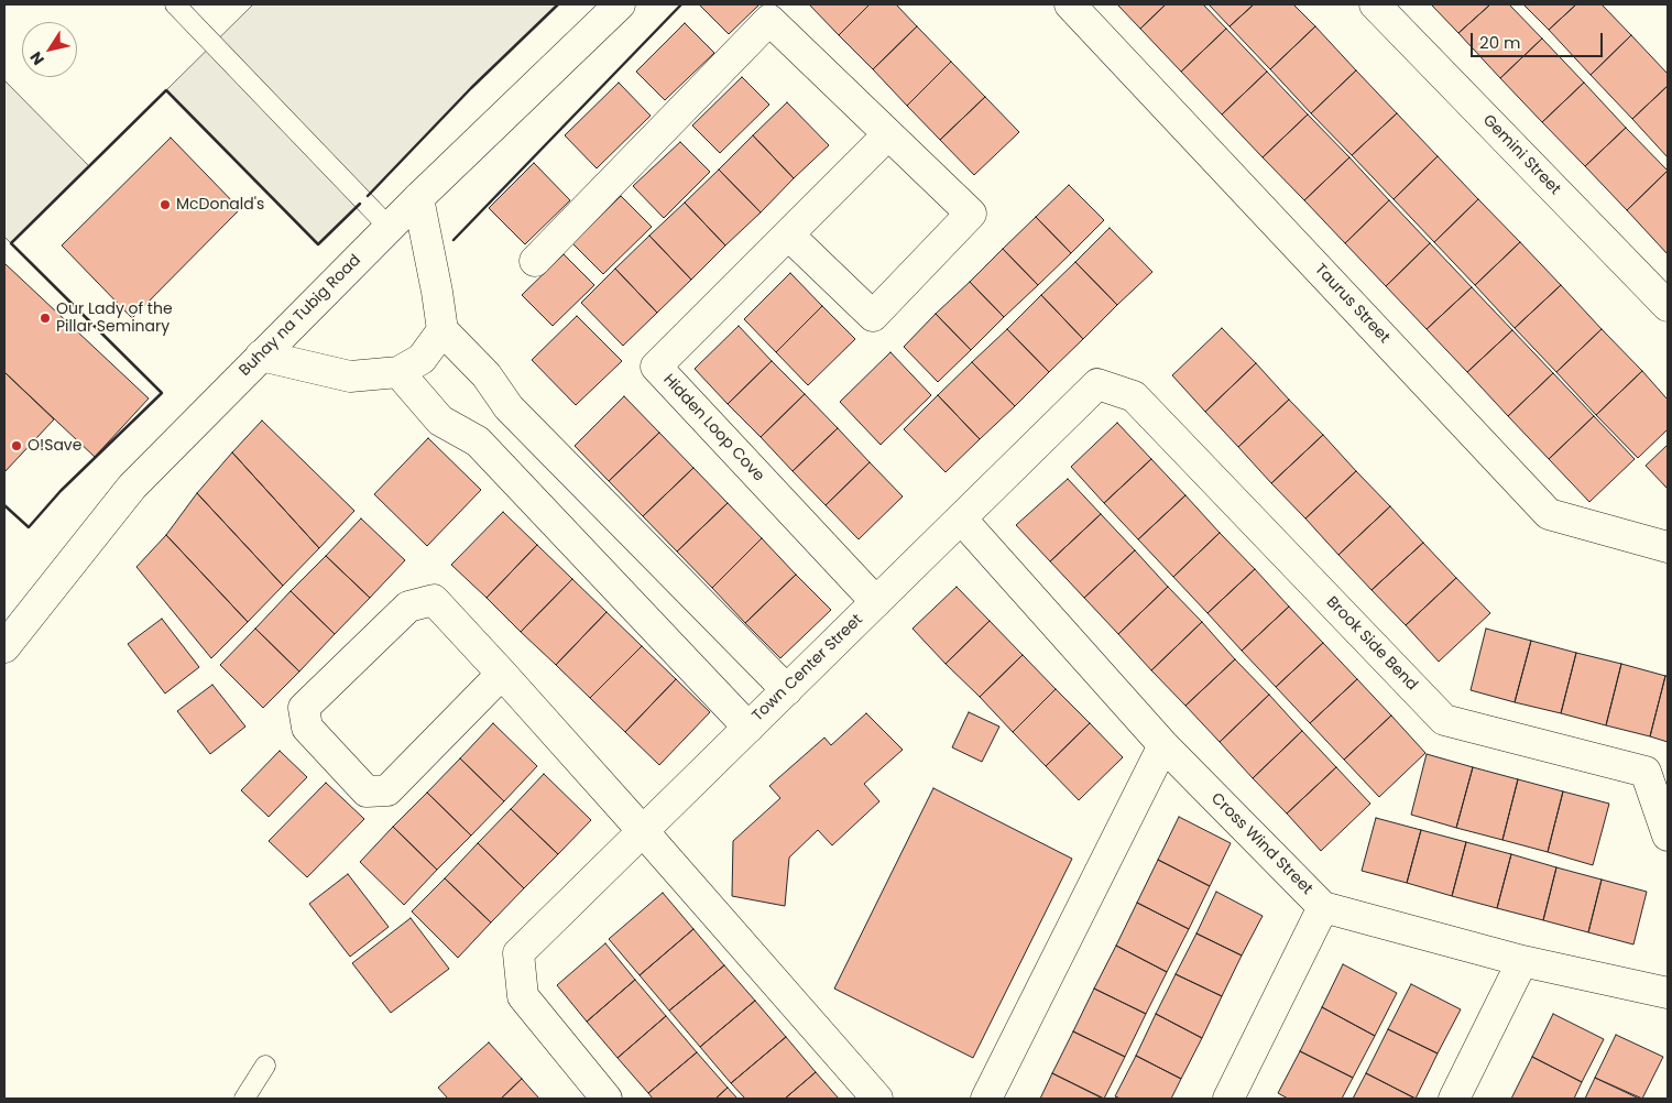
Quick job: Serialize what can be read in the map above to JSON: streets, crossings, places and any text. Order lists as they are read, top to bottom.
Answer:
{
  "streets": {
    "street": [
      "Gemini Street",
      "Taurus Street",
      "Buhay na Tubig Road",
      "Hidden Loop Cove",
      "Brook Side Bend",
      "Town Center Street",
      "Cross Wind Street"
    ]
  },
  "crossings": [
    ["Hidden Loop Cove", "Town Center Street"],
    ["Brook Side Bend", "Town Center Street"],
    ["Town Center Street", "Cross Wind Street"]
  ],
  "places": ["McDonald's", "Our Lady of the Pillar Seminary", "O!Save"],
  "scale_bar": "20 m",
  "north": "bottom left"
}
